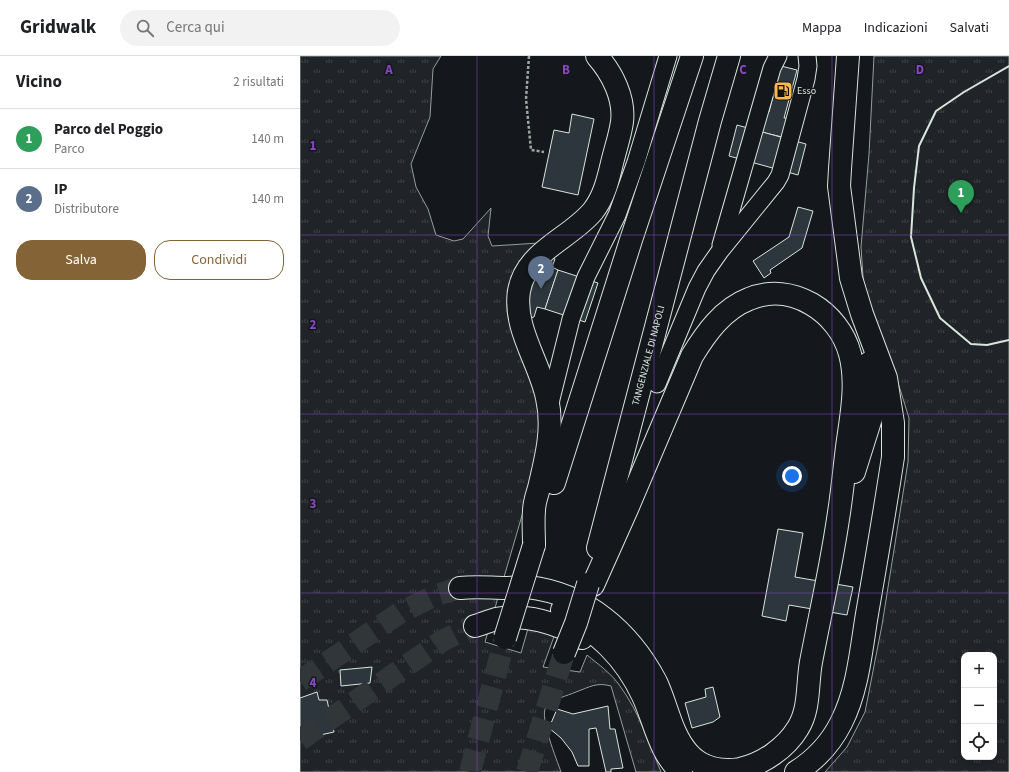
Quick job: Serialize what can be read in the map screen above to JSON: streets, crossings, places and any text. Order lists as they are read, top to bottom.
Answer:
{
  "streets": {
    "highway": ["TANGENZIALE DI NAPOLI"]
  },
  "places": {
    "fuel station": ["Esso"]
  },
  "page": {
    "header": "Gridwalk",
    "search": "Cerca qui",
    "nav": ["Mappa", "Indicazioni", "Salvati"],
    "heading": ["Vicino", "2 risultati"],
    "list": [
      {
        "mark": "1",
        "name": "Parco del Poggio",
        "note": "Parco",
        "value": "140 m"
      },
      {
        "mark": "2",
        "name": "IP",
        "note": "Distributore",
        "value": "140 m"
      }
    ],
    "pins": ["1", "2"],
    "buttons": ["Salva", "Condividi"],
    "map_buttons": ["+", "−"]
  },
  "grid": {
    "columns": [
      "A",
      "B",
      "C",
      "D"
    ],
    "rows": [
      "1",
      "2",
      "3",
      "4"
    ]
  }
}
